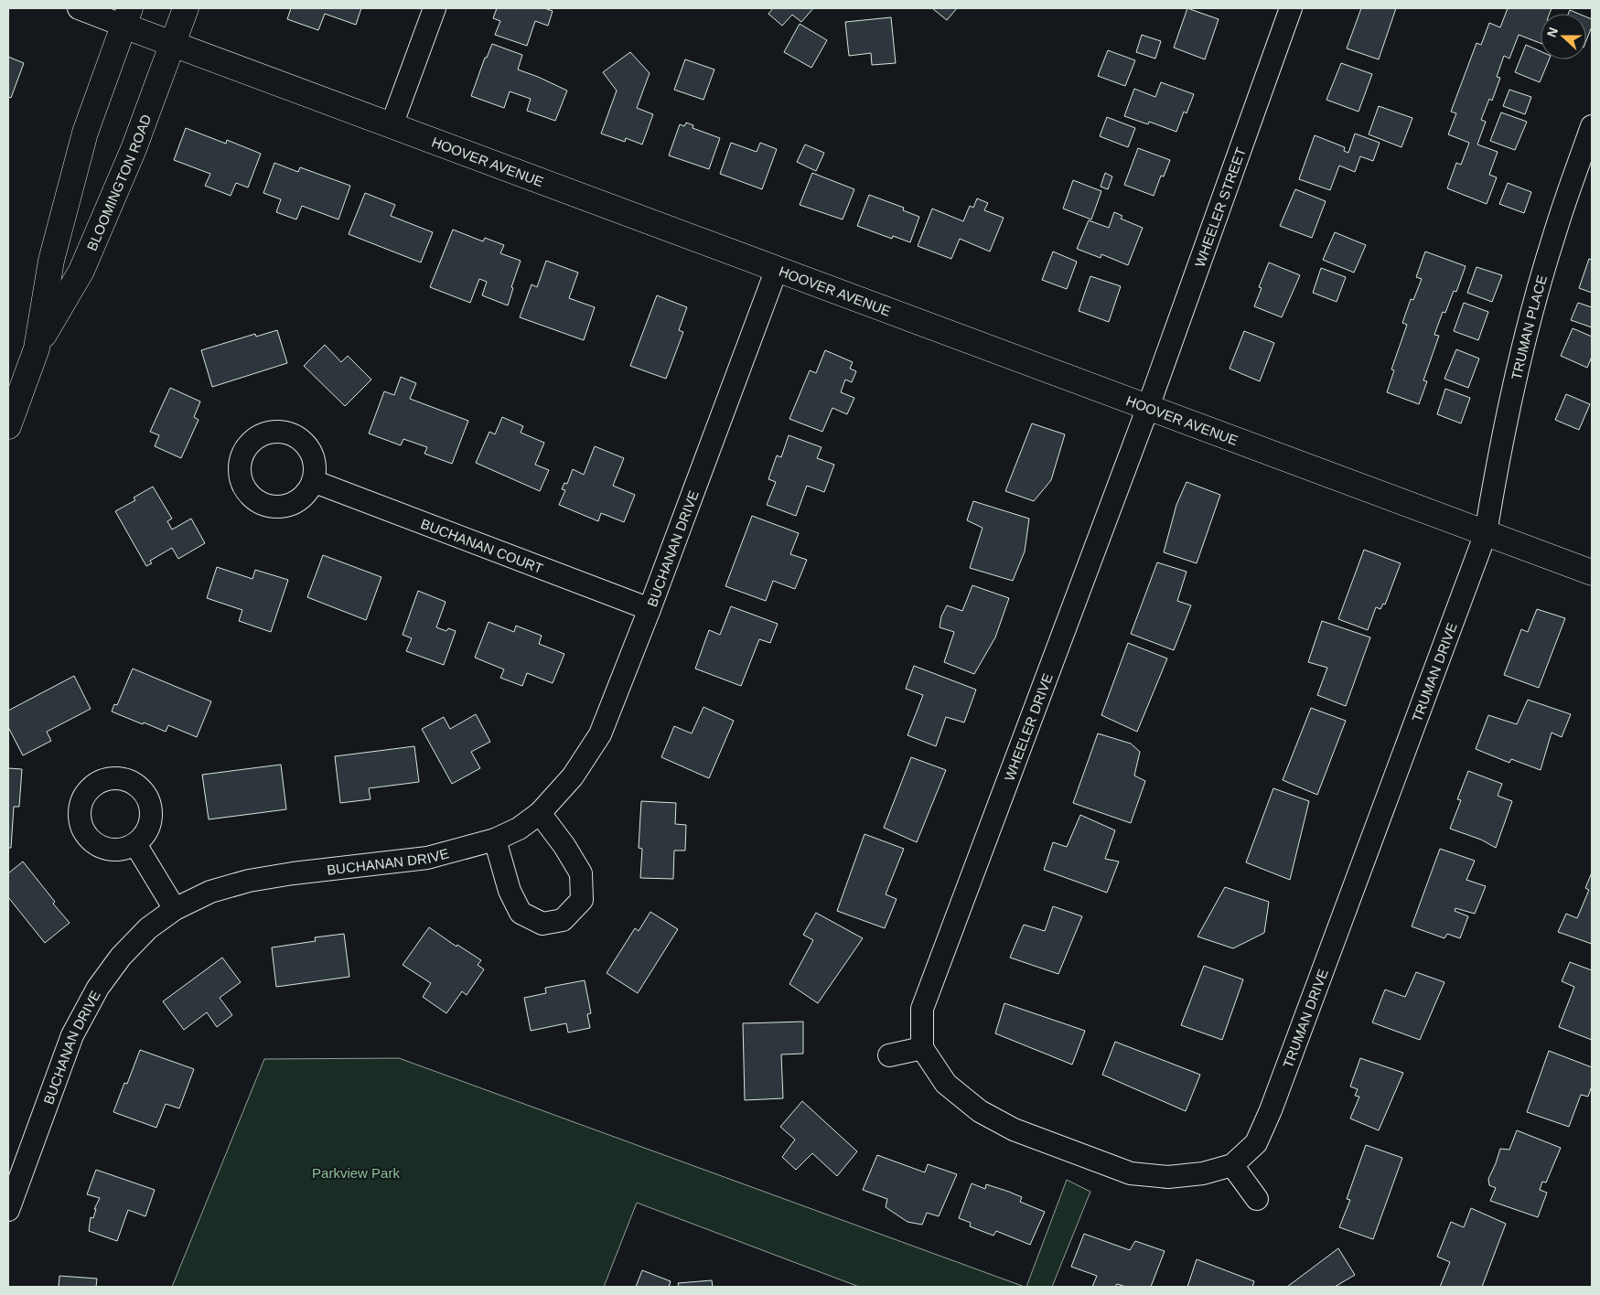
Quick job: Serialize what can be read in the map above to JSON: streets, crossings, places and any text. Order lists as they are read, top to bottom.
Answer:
{
  "streets": {
    "street": [
      "HOOVER AVENUE",
      "BLOOMINGTON ROAD",
      "WHEELER STREET",
      "TRUMAN PLACE",
      "BUCHANAN COURT",
      "BUCHANAN DRIVE",
      "TRUMAN DRIVE",
      "WHEELER DRIVE"
    ]
  },
  "crossings": [
    ["HOOVER AVENUE", "BLOOMINGTON ROAD"],
    ["HOOVER AVENUE", "WHEELER STREET"],
    ["HOOVER AVENUE", "TRUMAN PLACE"],
    ["HOOVER AVENUE", "BUCHANAN DRIVE"],
    ["HOOVER AVENUE", "TRUMAN DRIVE"],
    ["HOOVER AVENUE", "WHEELER DRIVE"],
    ["WHEELER STREET", "WHEELER DRIVE"],
    ["TRUMAN PLACE", "TRUMAN DRIVE"],
    ["BUCHANAN COURT", "BUCHANAN DRIVE"],
    ["TRUMAN DRIVE", "WHEELER DRIVE"]
  ],
  "parks": ["Parkview Park"],
  "north": "left"
}
